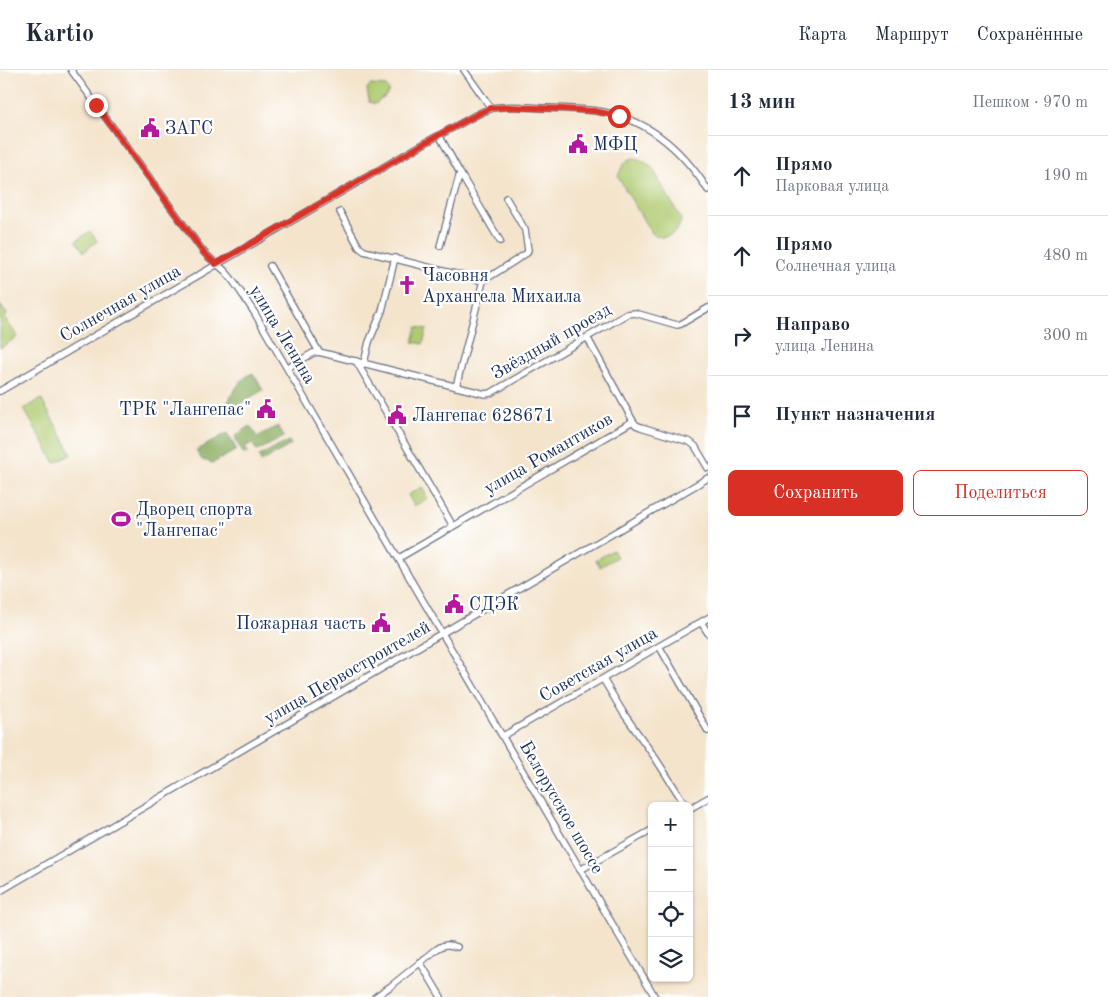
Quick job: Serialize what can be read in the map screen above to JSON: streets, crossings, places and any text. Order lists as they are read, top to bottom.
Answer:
{
  "streets": {
    "street": [
      "Солнечная улица",
      "улица Ленина",
      "Звёздный проезд",
      "улица Романтиков",
      "Советская улица",
      "улица Первостроителей",
      "Белорусское шоссе"
    ]
  },
  "crossings": [
    ["Солнечная улица", "улица Ленина"],
    ["улица Ленина", "улица Романтиков"],
    ["улица Ленина", "улица Первостроителей"],
    ["улица Ленина", "Белорусское шоссе"],
    ["Советская улица", "Белорусское шоссе"],
    ["улица Первостроителей", "Белорусское шоссе"]
  ],
  "places": {
    "public building": [
      "ЗАГС",
      "МФЦ",
      "ТРК \"Лангепас\"",
      "Лангепас 628671",
      "СДЭК",
      "Пожарная часть"
    ],
    "church": ["Часовня Архангела Михаила"],
    "sports": ["Дворец спорта \"Лангепас\""]
  },
  "page": {
    "header": "Kartio",
    "nav": ["Карта", "Маршрут", "Сохранённые"],
    "heading": ["13 мин", "Пешком · 970 m"],
    "list": [
      ["Прямо", "Парковая улица", "190 m"],
      ["Прямо", "Солнечная улица", "480 m"],
      ["Направо", "улица Ленина", "300 m"],
      "Пункт назначения"
    ],
    "buttons": ["Сохранить", "Поделиться"],
    "map_buttons": ["+", "−"]
  }
}
